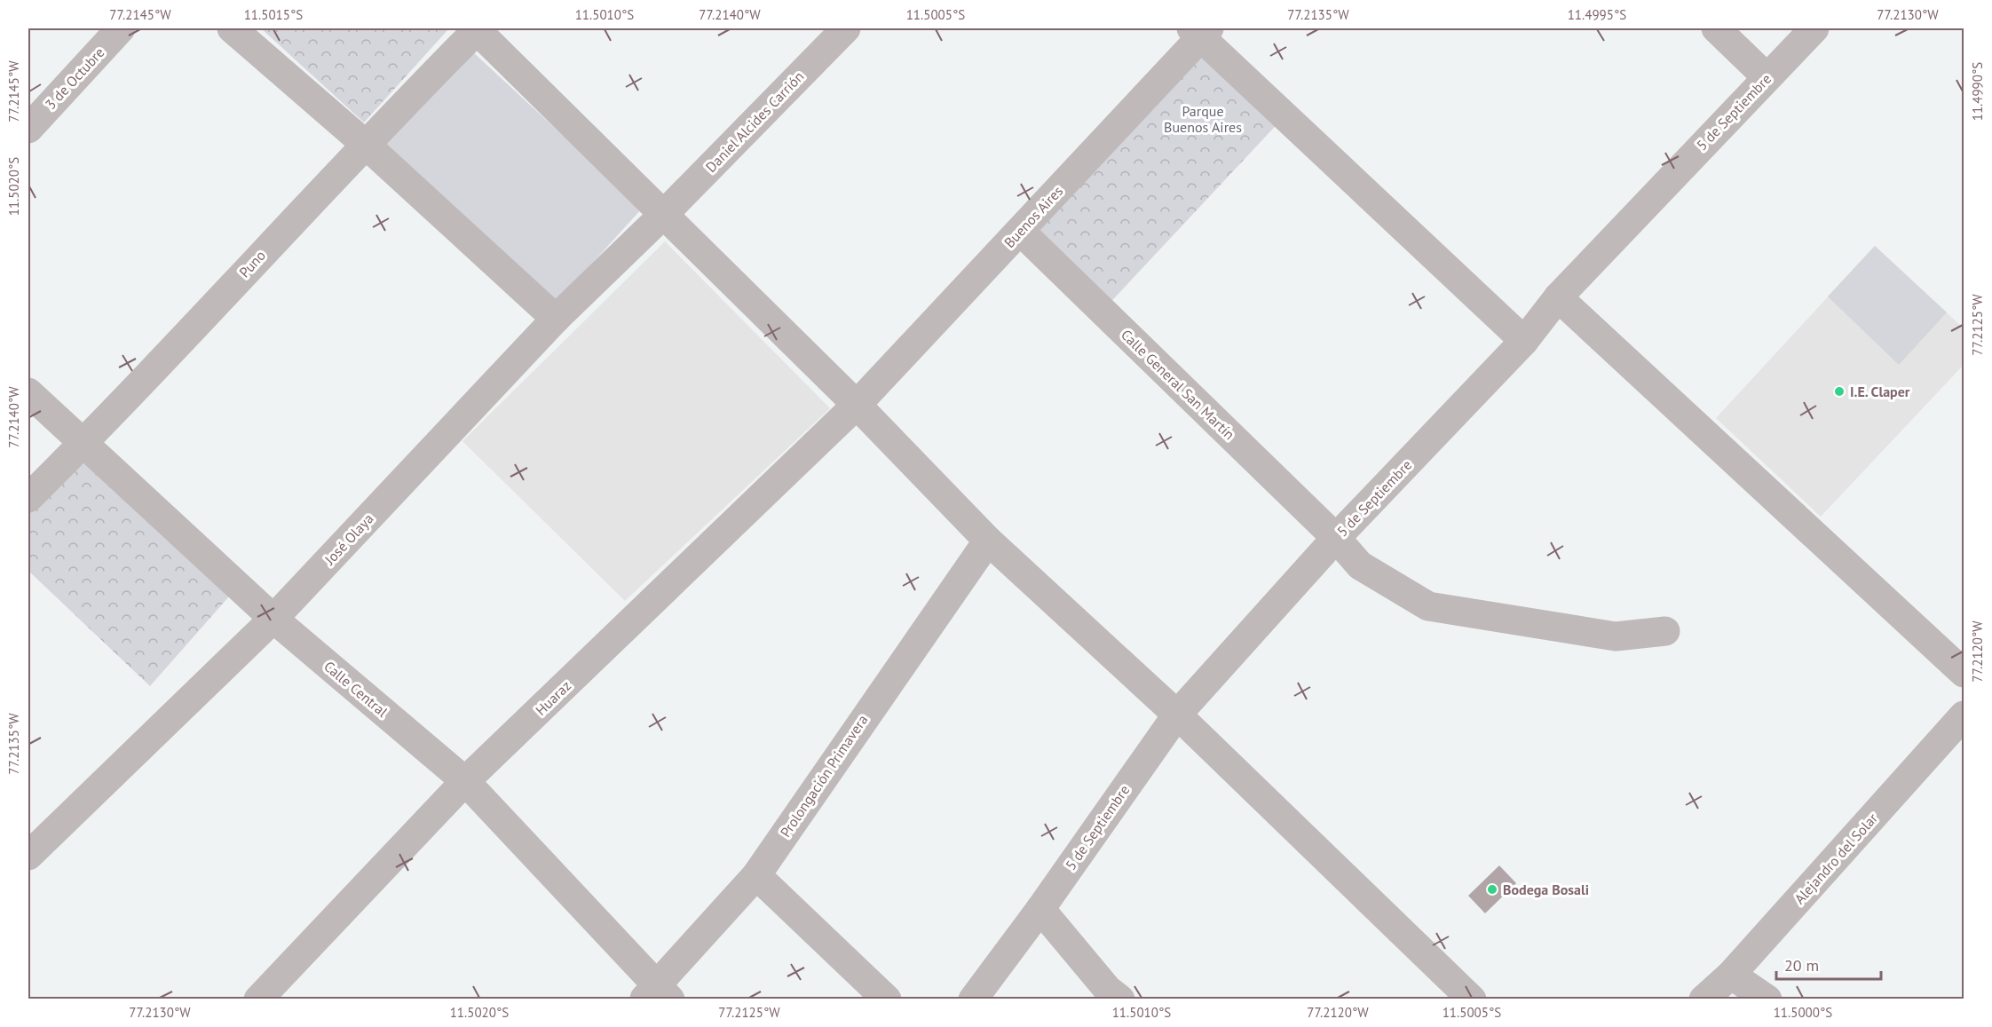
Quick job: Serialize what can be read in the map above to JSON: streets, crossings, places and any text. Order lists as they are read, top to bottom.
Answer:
{
  "streets": {
    "street": [
      "3 de Octubre",
      "5 de Septiembre",
      "Daniel Alcides Carrión",
      "Buenos Aires",
      "Puno",
      "Calle General San Martín",
      "José Olaya",
      "Calle Central",
      "Huaraz",
      "Prolongación Primavera",
      "Alejandro del Solar"
    ]
  },
  "crossings": [
    ["5 de Septiembre", "Calle General San Martín"],
    ["Daniel Alcides Carrión", "José Olaya"],
    ["Buenos Aires", "Calle General San Martín"],
    ["Buenos Aires", "Huaraz"],
    ["Puno", "Calle Central"],
    ["José Olaya", "Calle Central"],
    ["Calle Central", "Huaraz"],
    ["Calle Central", "Prolongación Primavera"]
  ],
  "parks": ["Parque Buenos Aires"],
  "places": ["I.E. Claper", "Bodega Bosali"],
  "scale_bar": "20 m",
  "coordinates": [
    "77.2145°W",
    "11.5015°S",
    "11.5010°S",
    "77.2140°W",
    "11.5005°S",
    "77.2135°W",
    "11.4995°S",
    "77.2130°W",
    "11.4990°S",
    "11.5020°S",
    "77.2125°W",
    "77.2120°W",
    "11.5000°S"
  ]
}
